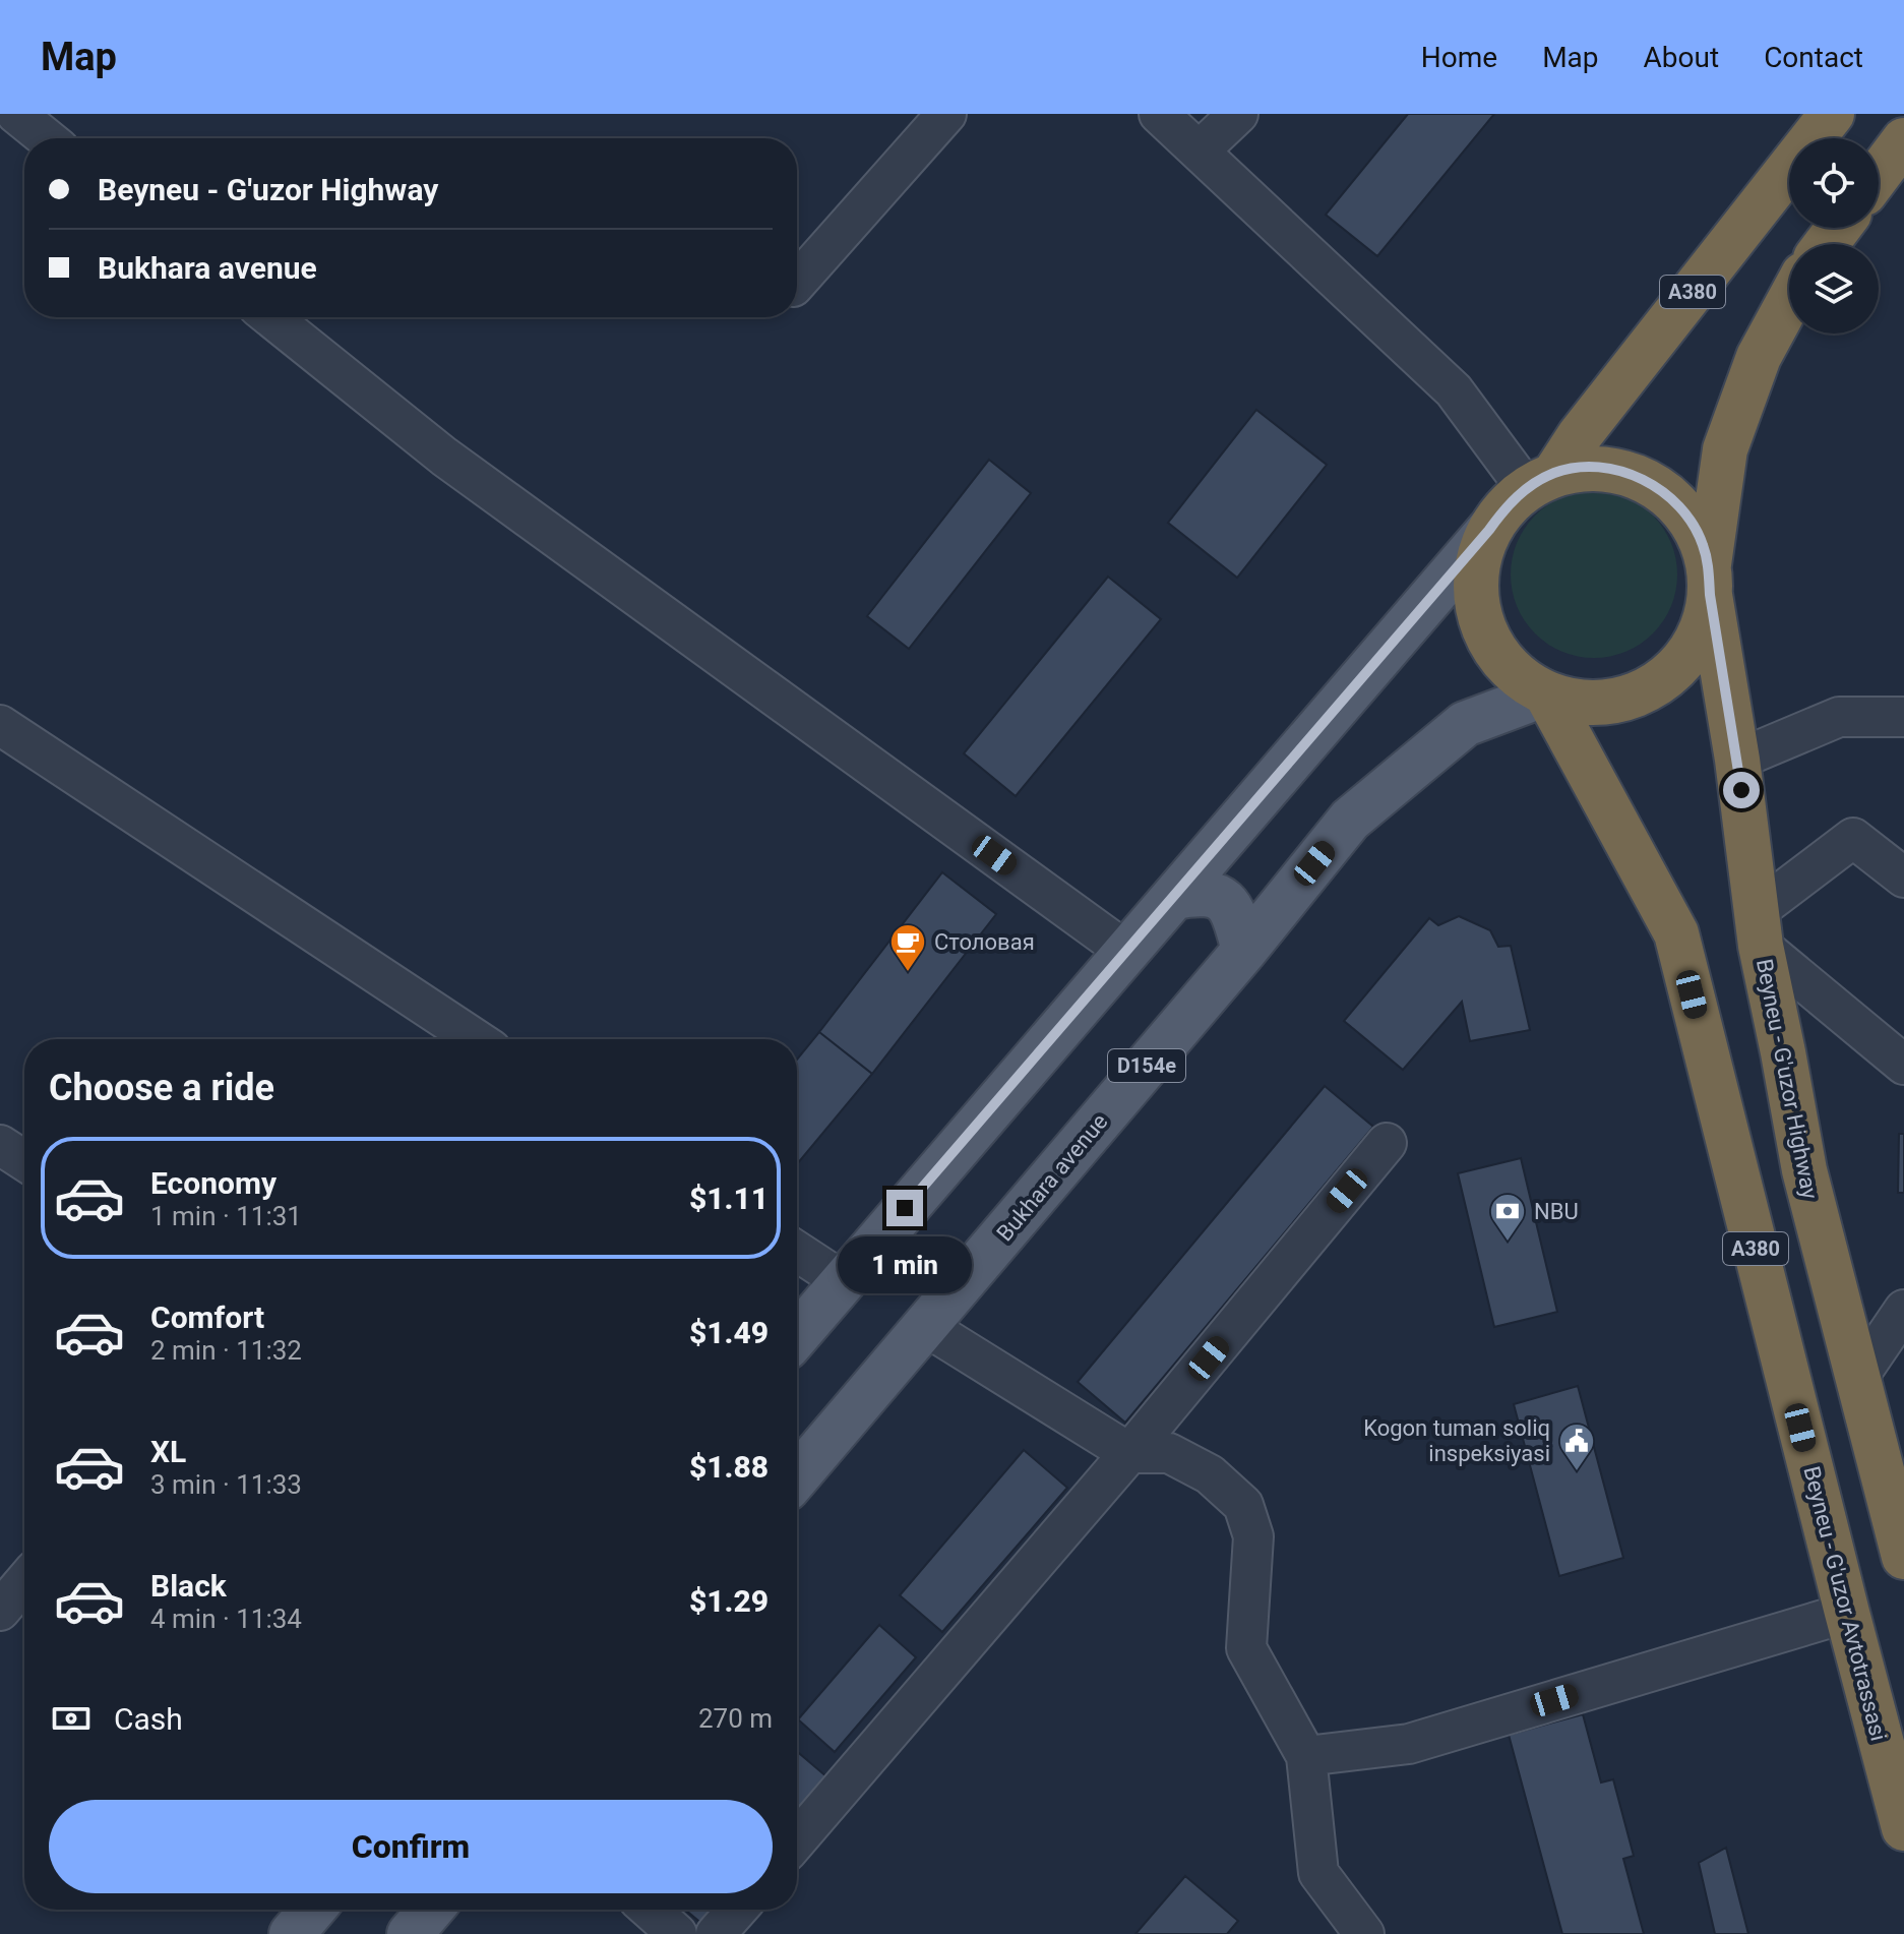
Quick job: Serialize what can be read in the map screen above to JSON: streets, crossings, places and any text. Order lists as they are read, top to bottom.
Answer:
{
  "streets": {
    "highway": ["A380", "Beyneu - G'uzor Highway", "Beyneu - G'uzor Avtotrassasi"],
    "main road": ["D154e", "Bukhara avenue"]
  },
  "crossings": [
    ["A380", "Beyneu - G'uzor Highway"],
    ["A380", "Bukhara avenue"],
    ["A380", "Beyneu - G'uzor Avtotrassasi"],
    ["Beyneu - G'uzor Highway", "Bukhara avenue"],
    ["Beyneu - G'uzor Highway", "Beyneu - G'uzor Avtotrassasi"],
    ["Bukhara avenue", "Beyneu - G'uzor Avtotrassasi"]
  ],
  "places": {
    "cafe": ["Столовая"],
    "bank": ["NBU"],
    "public building": ["Kogon tuman soliq inspeksiyasi"]
  },
  "page": {
    "header": "Map",
    "nav": [
      "Home",
      "Map",
      "About",
      "Contact"
    ],
    "banner": ["Beyneu - G'uzor Highway", "Bukhara avenue"],
    "heading": "Choose a ride",
    "list": [
      {
        "name": "Economy",
        "note": "1 min · 11:31",
        "value": "$1.11"
      },
      {
        "name": "Comfort",
        "note": "2 min · 11:32",
        "value": "$1.49"
      },
      {
        "name": "XL",
        "note": "3 min · 11:33",
        "value": "$1.88"
      },
      {
        "name": "Black",
        "note": "4 min · 11:34",
        "value": "$1.29"
      }
    ],
    "bubble": "1 min",
    "pay": ["Cash", "270 m"],
    "buttons": "Confirm"
  }
}
